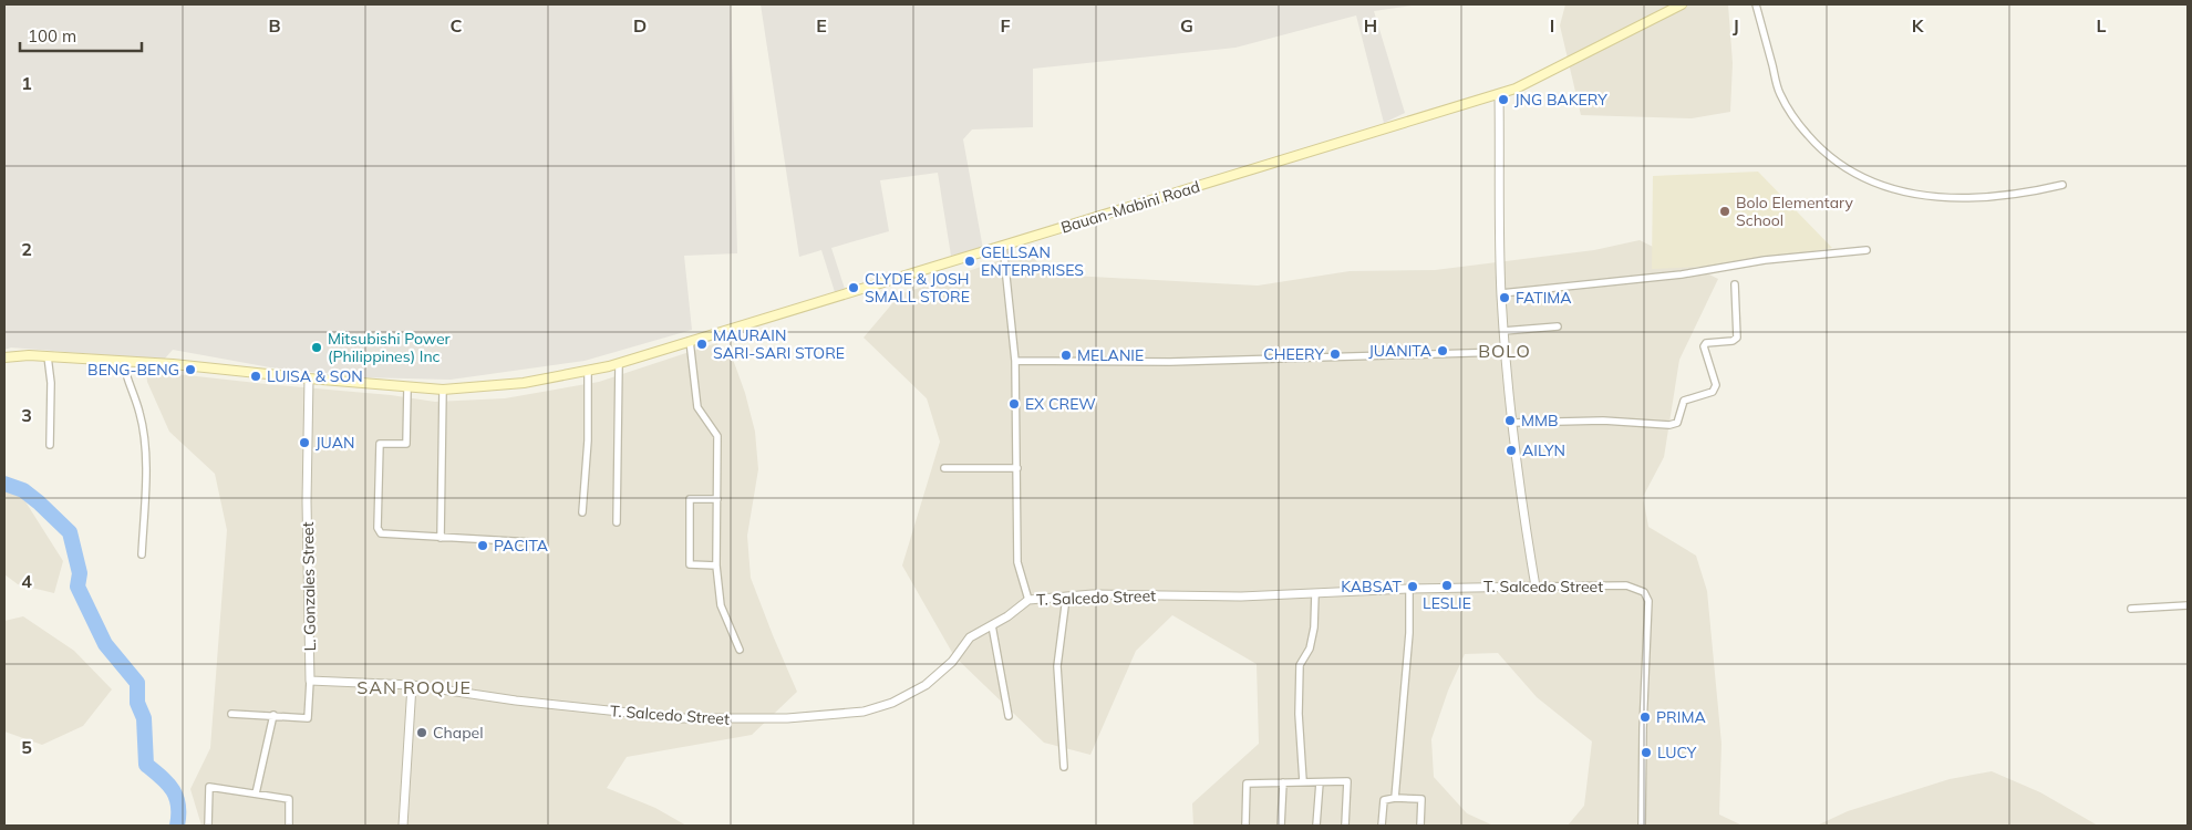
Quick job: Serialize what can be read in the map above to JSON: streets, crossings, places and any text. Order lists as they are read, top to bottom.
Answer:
{
  "streets": {
    "main road": ["Bauan-Mabini Road"],
    "street": ["L. Gonzales Street", "T. Salcedo Street"]
  },
  "crossings": [
    ["Bauan-Mabini Road", "L. Gonzales Street"],
    ["L. Gonzales Street", "T. Salcedo Street"]
  ],
  "districts": ["BOLO", "SAN ROQUE"],
  "places": [
    "JNG BAKERY",
    "Bolo Elementary School",
    "GELLSAN ENTERPRISES",
    "CLYDE & JOSH SMALL STORE",
    "FATIMA",
    "MAURAIN SARI-SARI STORE",
    "Mitsubishi Power (Philippines) Inc",
    "JUANITA",
    "CHEERY",
    "MELANIE",
    "BENG-BENG",
    "LUISA & SON",
    "EX CREW",
    "MMB",
    "JUAN",
    "AILYN",
    "PACITA",
    "LESLIE",
    "KABSAT",
    "PRIMA",
    "Chapel",
    "LUCY"
  ],
  "scale_bar": "100 m",
  "grid": {
    "columns": [
      "B",
      "C",
      "D",
      "E",
      "F",
      "G",
      "H",
      "I",
      "J",
      "K",
      "L"
    ],
    "rows": [
      "1",
      "2",
      "3",
      "4",
      "5"
    ]
  }
}
